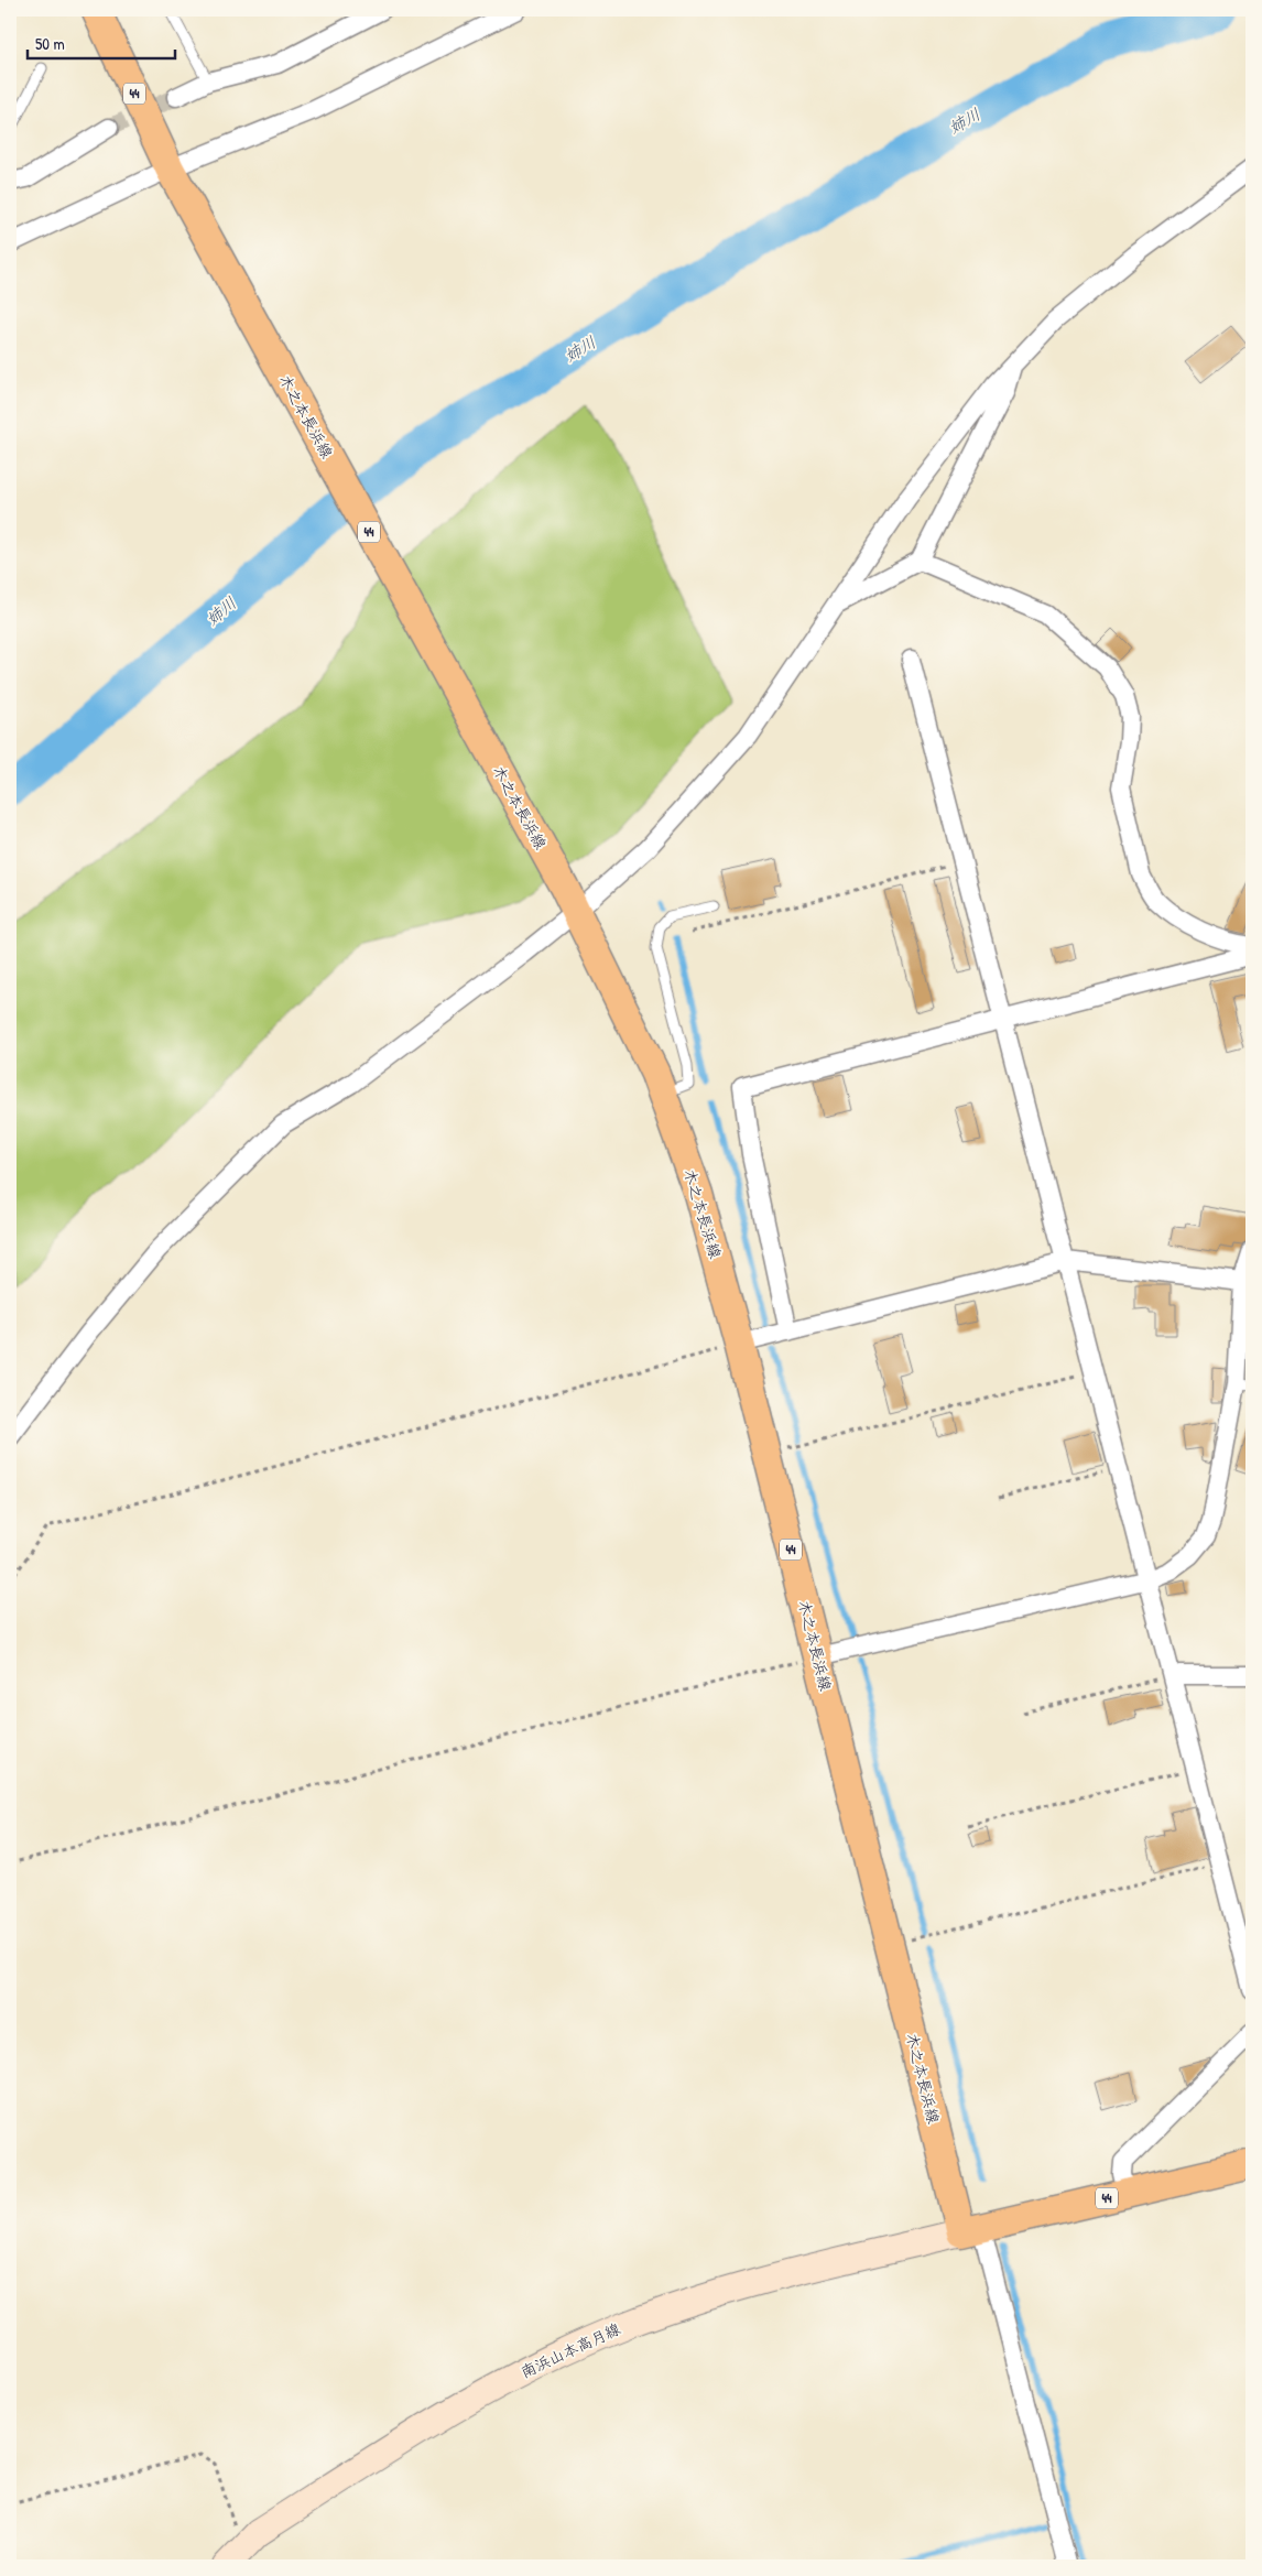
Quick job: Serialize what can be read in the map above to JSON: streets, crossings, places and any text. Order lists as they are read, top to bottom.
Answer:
{
  "streets": {
    "main road": ["44", "木之本長浜線", "南浜山本高月線"]
  },
  "crossings": [
    ["44", "木之本長浜線"],
    ["44", "南浜山本高月線"],
    ["木之本長浜線", "南浜山本高月線"]
  ],
  "water": ["姉川"],
  "scale_bar": "50 m"
}
